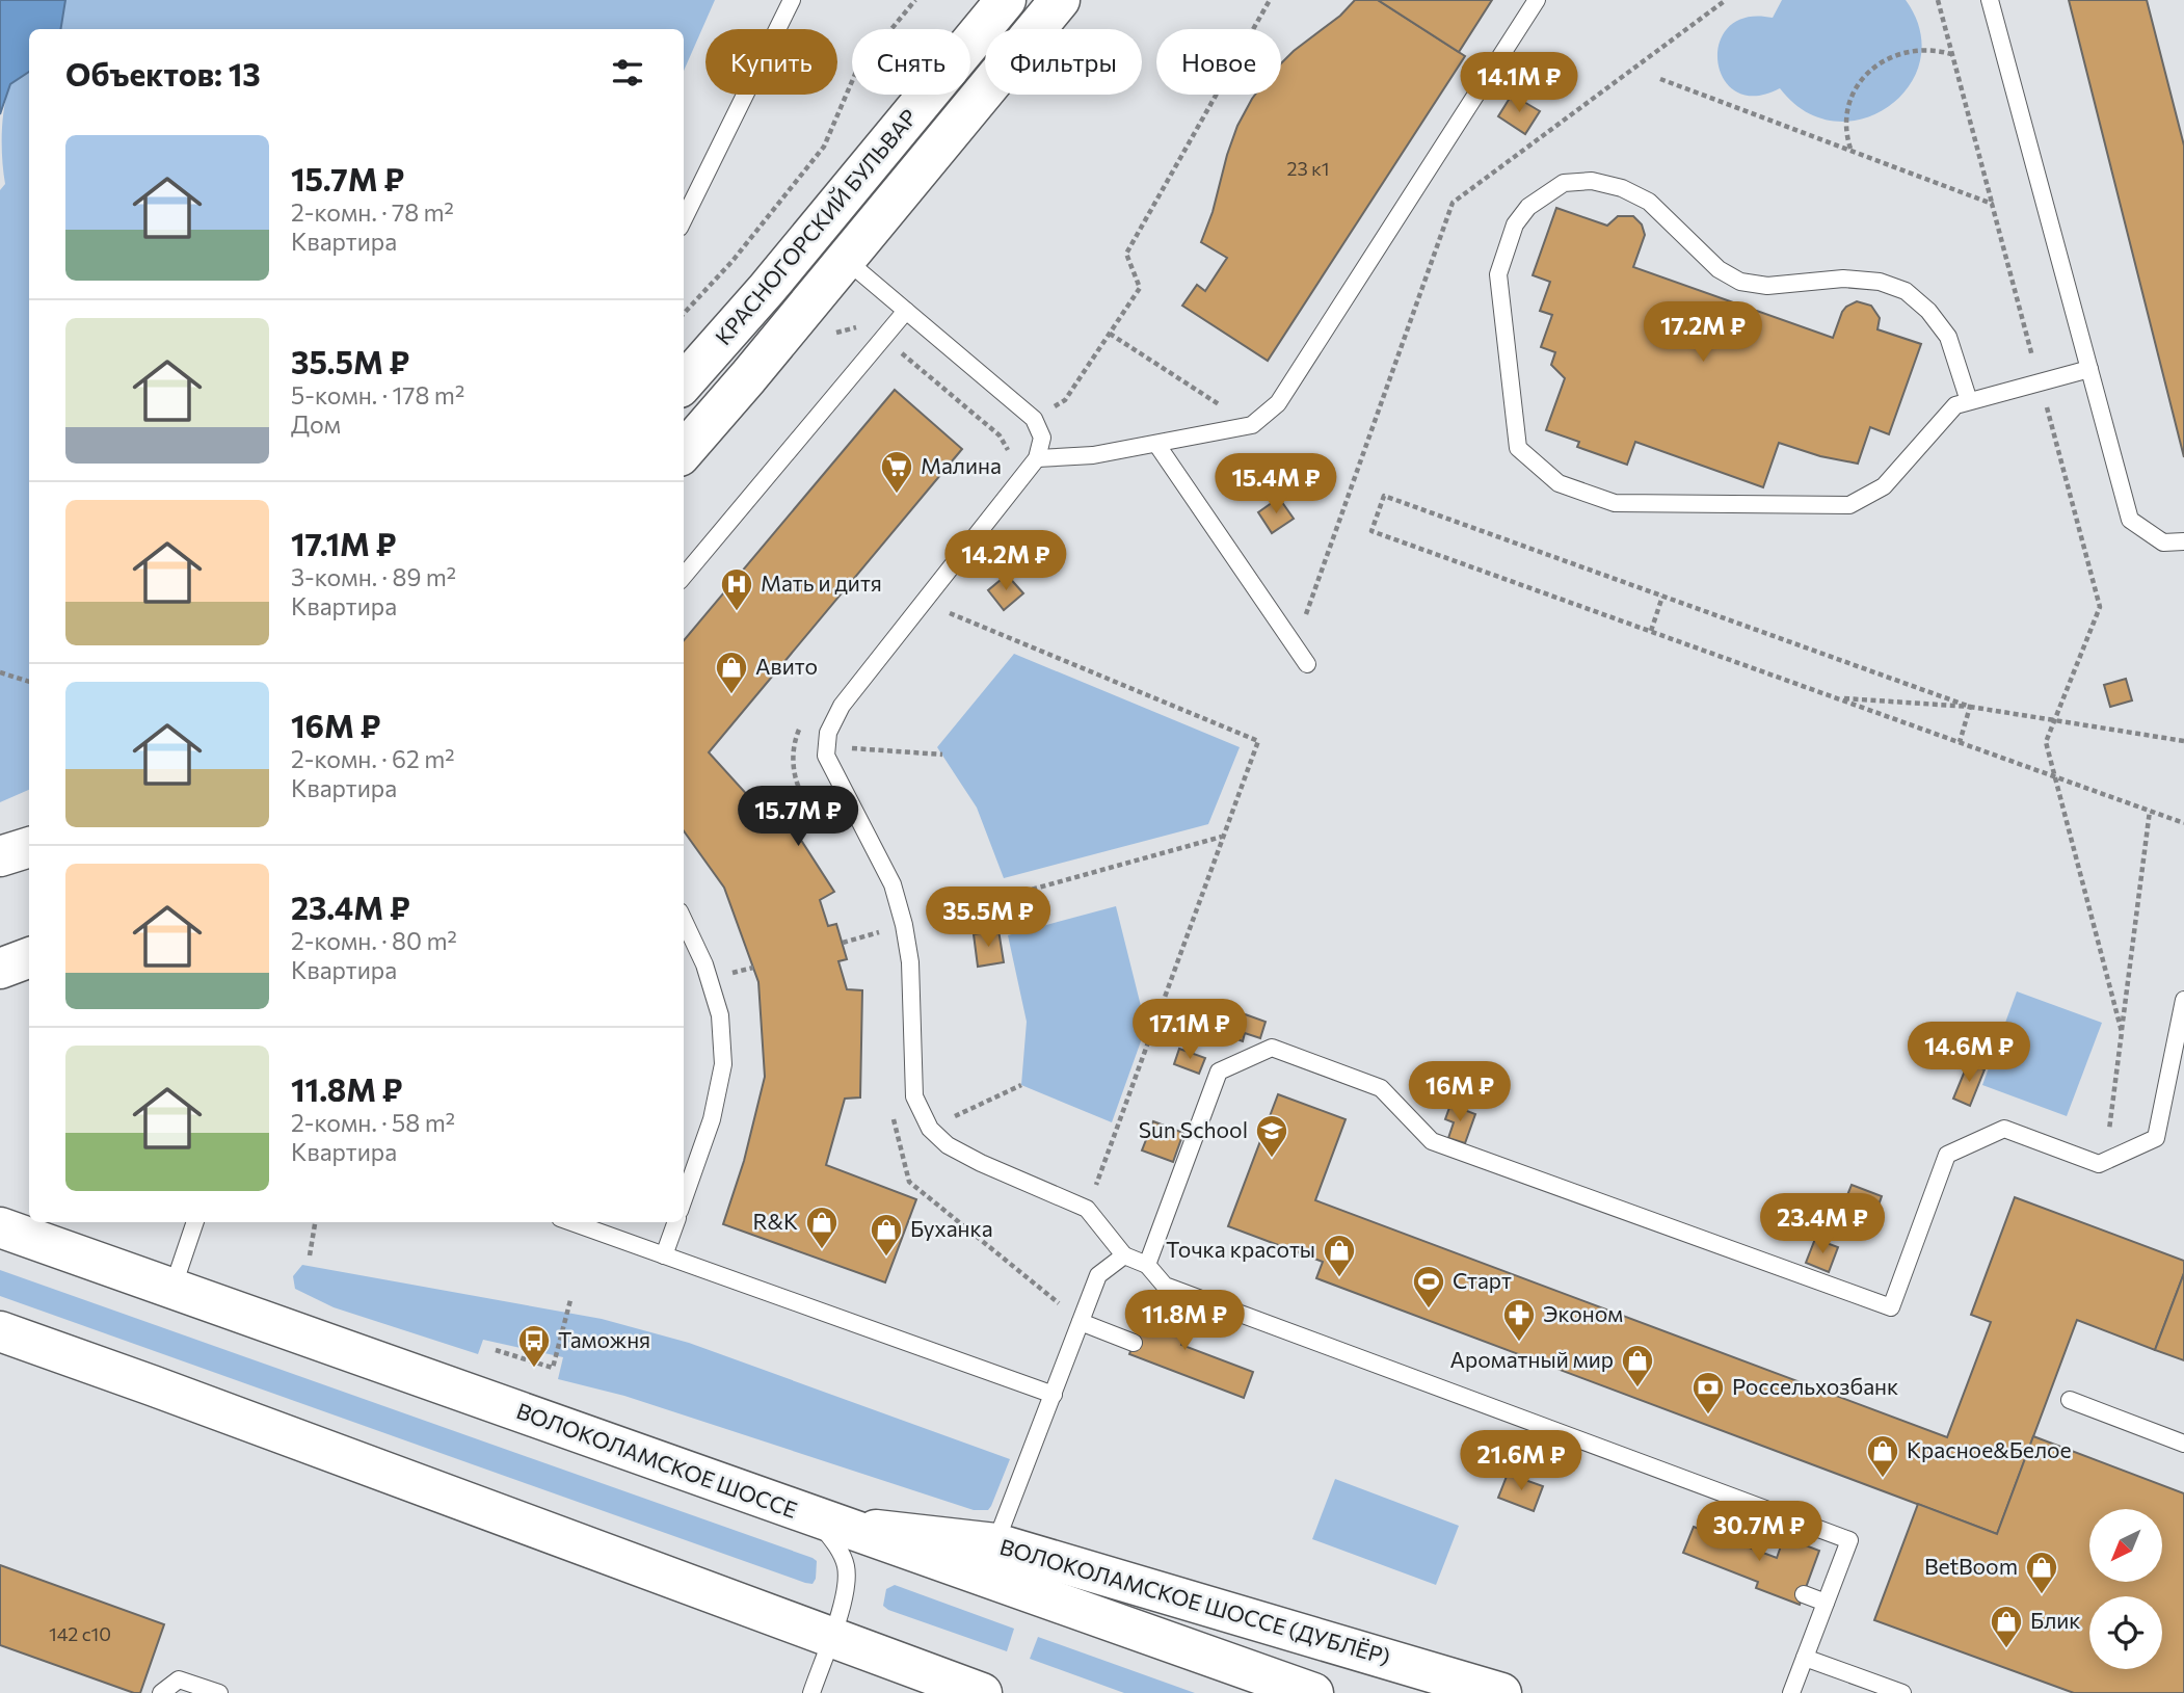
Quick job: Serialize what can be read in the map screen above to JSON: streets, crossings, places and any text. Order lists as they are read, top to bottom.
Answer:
{
  "streets": {
    "main road": ["КРАСНОГОРСКИЙ БУЛЬВАР", "ВОЛОКОЛАМСКОЕ ШОССЕ", "ВОЛОКОЛАМСКОЕ ШОССЕ (ДУБЛЁР)"]
  },
  "crossings": [
    ["ВОЛОКОЛАМСКОЕ ШОССЕ", "ВОЛОКОЛАМСКОЕ ШОССЕ (ДУБЛЁР)"]
  ],
  "places": {
    "supermarket": ["Малина"],
    "hospital": ["Мать и дитя"],
    "shop": [
      "Авито",
      "R&K",
      "Буханка",
      "Точка красоты",
      "Ароматный мир",
      "Красное&Белое",
      "BetBoom",
      "Блик"
    ],
    "school or university": ["Sun School"],
    "sports": ["Старт"],
    "pharmacy": ["Эконом"],
    "bus stop": ["Таможня"],
    "bank": ["Россельхозбанк"]
  },
  "house_numbers": ["23 к1", "142 с10"],
  "north": "bottom left",
  "page": {
    "chip": [
      "Купить",
      "Снять",
      "Фильтры",
      "Новое"
    ],
    "heading": "Объектов: 13",
    "price": [
      "14.1M ₽",
      "17.2M ₽",
      "15.4M ₽",
      "14.2M ₽",
      "15.7M ₽",
      "35.5M ₽",
      "17.1M ₽",
      "14.6M ₽",
      "16M ₽",
      "23.4M ₽",
      "11.8M ₽",
      "21.6M ₽",
      "30.7M ₽"
    ],
    "list": [
      {
        "name": "15.7M ₽",
        "note": "2-комн. · 78 m² · Квартира"
      },
      {
        "name": "35.5M ₽",
        "note": "5-комн. · 178 m² · Дом"
      },
      {
        "name": "17.1M ₽",
        "note": "3-комн. · 89 m² · Квартира"
      },
      {
        "name": "16M ₽",
        "note": "2-комн. · 62 m² · Квартира"
      },
      {
        "name": "23.4M ₽",
        "note": "2-комн. · 80 m² · Квартира"
      },
      {
        "name": "11.8M ₽",
        "note": "2-комн. · 58 m² · Квартира"
      }
    ]
  }
}
